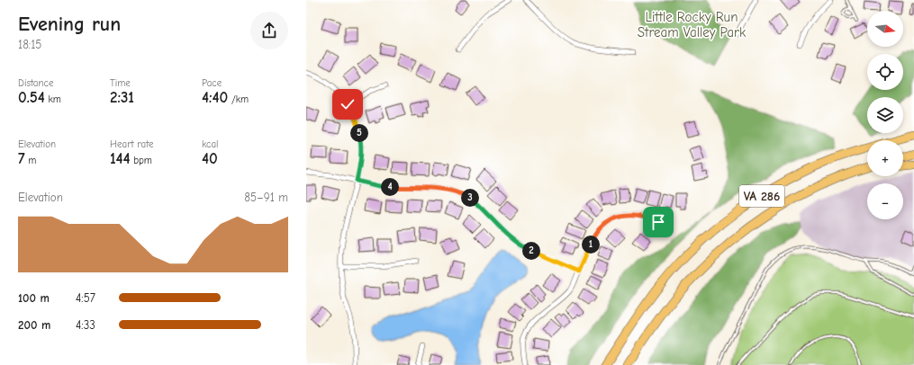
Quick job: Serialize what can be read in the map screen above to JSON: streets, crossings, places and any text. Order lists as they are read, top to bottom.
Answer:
{
  "streets": {
    "highway": ["VA 286"]
  },
  "parks": ["Little Rocky Run Stream Valley Park"],
  "north": "right",
  "page": {
    "heading": ["Evening run", "18:15"],
    "map_buttons": ["+", "−"],
    "stats": [
      ["Distance", "0.54 km"],
      ["Time", "2:31"],
      ["Pace", "4:40 /km"],
      ["Elevation", "7 m"],
      ["Heart rate", "144 bpm"],
      ["kcal", "40"]
    ],
    "pins": [
      "5",
      "4",
      "3",
      "1",
      "2"
    ],
    "chart": ["Elevation", "85–91 m"],
    "list": [
      {
        "name": "100 m",
        "note": "4:57"
      },
      {
        "name": "200 m",
        "note": "4:33"
      }
    ]
  }
}
